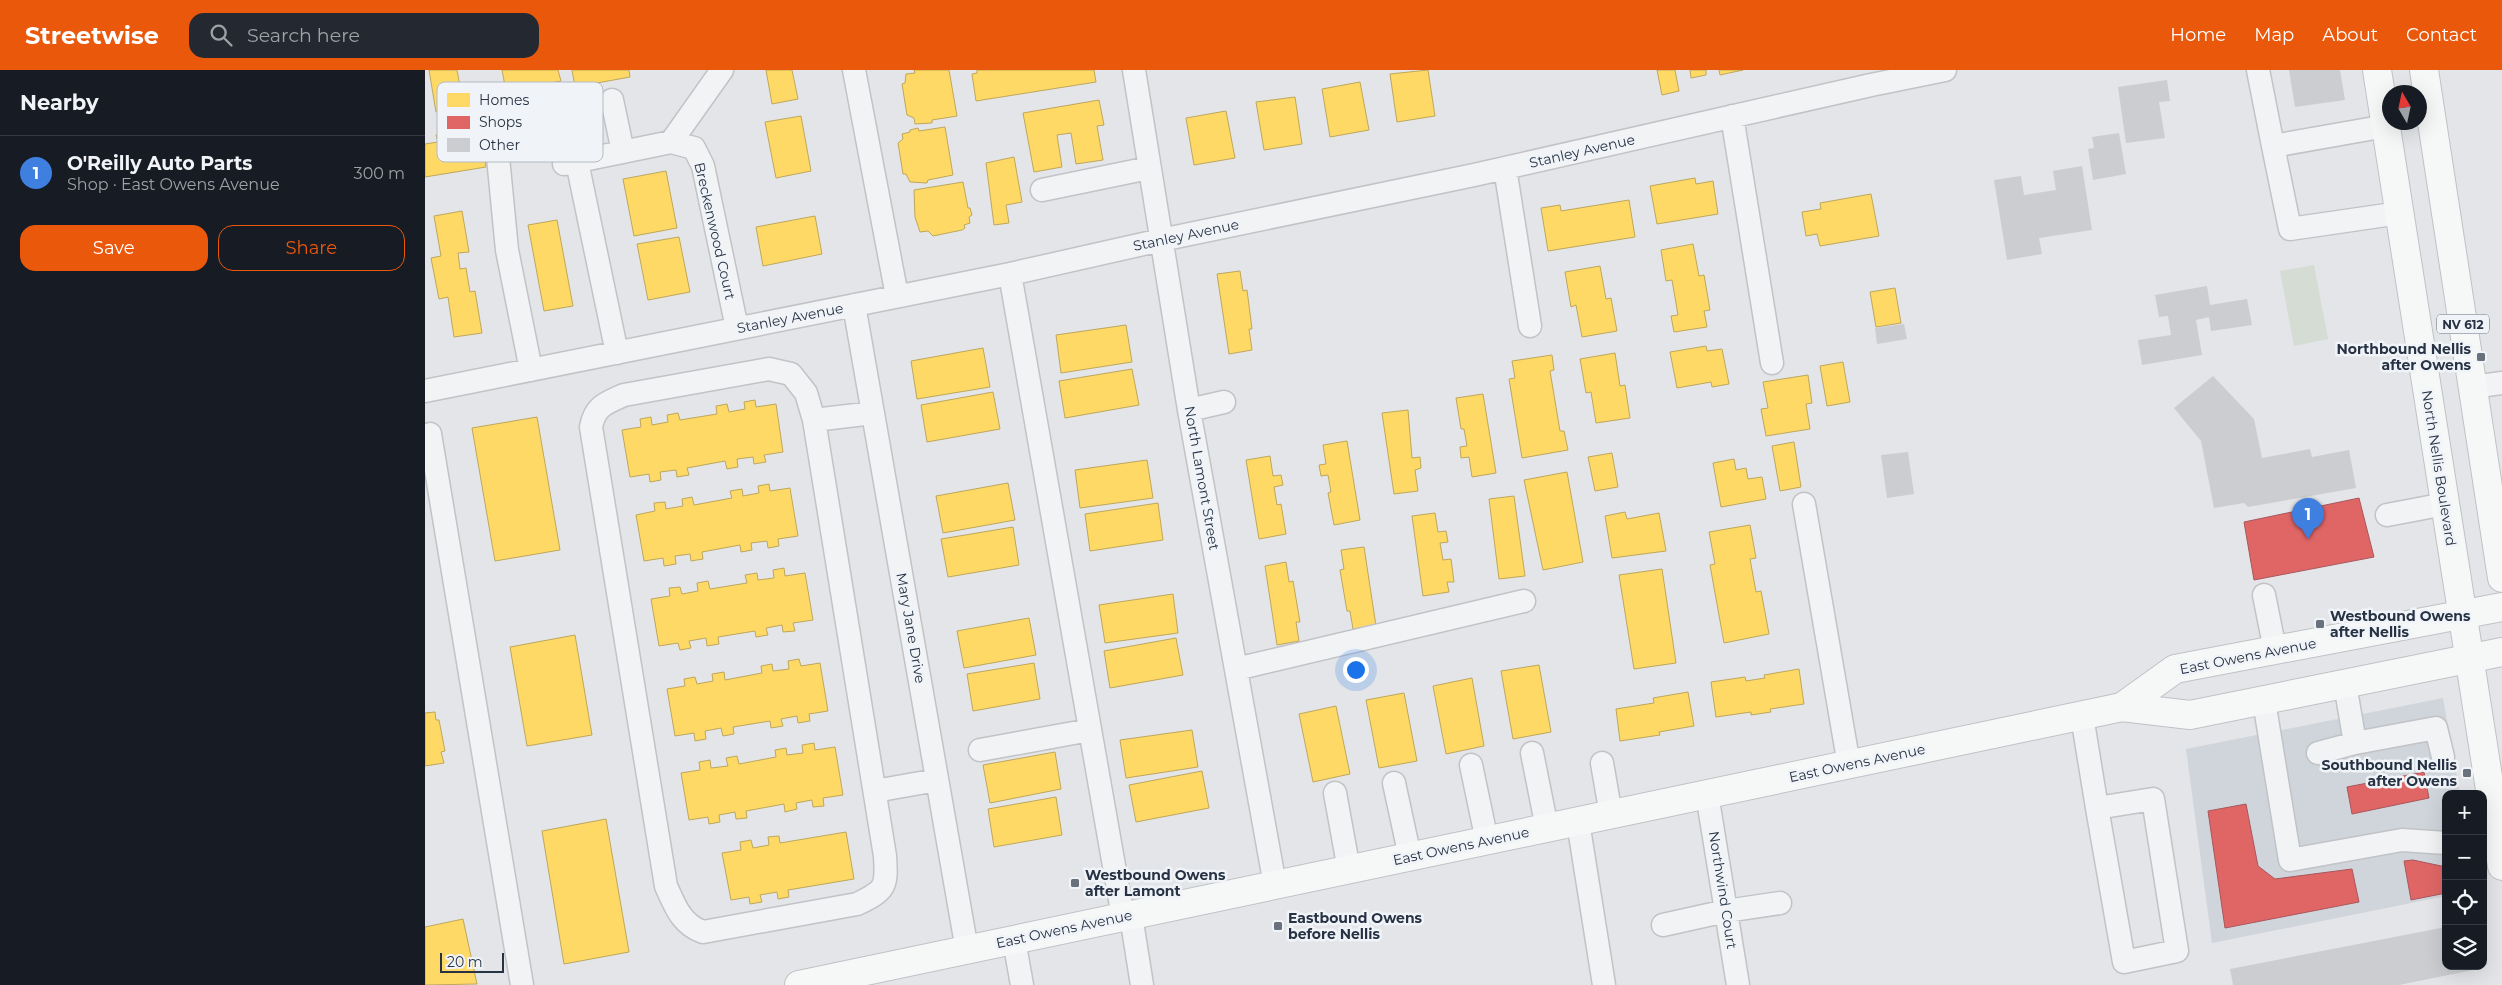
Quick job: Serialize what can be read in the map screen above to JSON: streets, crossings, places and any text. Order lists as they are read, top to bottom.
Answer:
{
  "streets": {
    "main road": ["NV 612", "North Nellis Boulevard", "East Owens Avenue"],
    "street": [
      "Stanley Avenue",
      "Breckenwood Court",
      "North Lamont Street",
      "Mary Jane Drive",
      "Northwind Court"
    ]
  },
  "crossings": [
    ["Stanley Avenue", "Breckenwood Court"],
    ["Stanley Avenue", "North Lamont Street"],
    ["Stanley Avenue", "Mary Jane Drive"],
    ["North Nellis Boulevard", "East Owens Avenue"],
    ["North Lamont Street", "East Owens Avenue"],
    ["Mary Jane Drive", "East Owens Avenue"],
    ["East Owens Avenue", "Northwind Court"]
  ],
  "places": {
    "transit": [
      "Northbound Nellis after Owens",
      "Westbound Owens after Nellis",
      "Southbound Nellis after Owens",
      "Westbound Owens after Lamont",
      "Eastbound Owens before Nellis"
    ]
  },
  "legend": ["Homes", "Shops", "Other"],
  "scale_bar": "20 m",
  "north": "top",
  "page": {
    "header": "Streetwise",
    "search": "Search here",
    "nav": [
      "Home",
      "Map",
      "About",
      "Contact"
    ],
    "heading": "Nearby",
    "list": [
      {
        "mark": "1",
        "name": "O'Reilly Auto Parts",
        "note": "Shop · East Owens Avenue",
        "value": "300 m"
      }
    ],
    "buttons": ["Save", "Share"],
    "pins": "1",
    "map_buttons": ["+", "−"],
    "scale": "20 m"
  }
}
